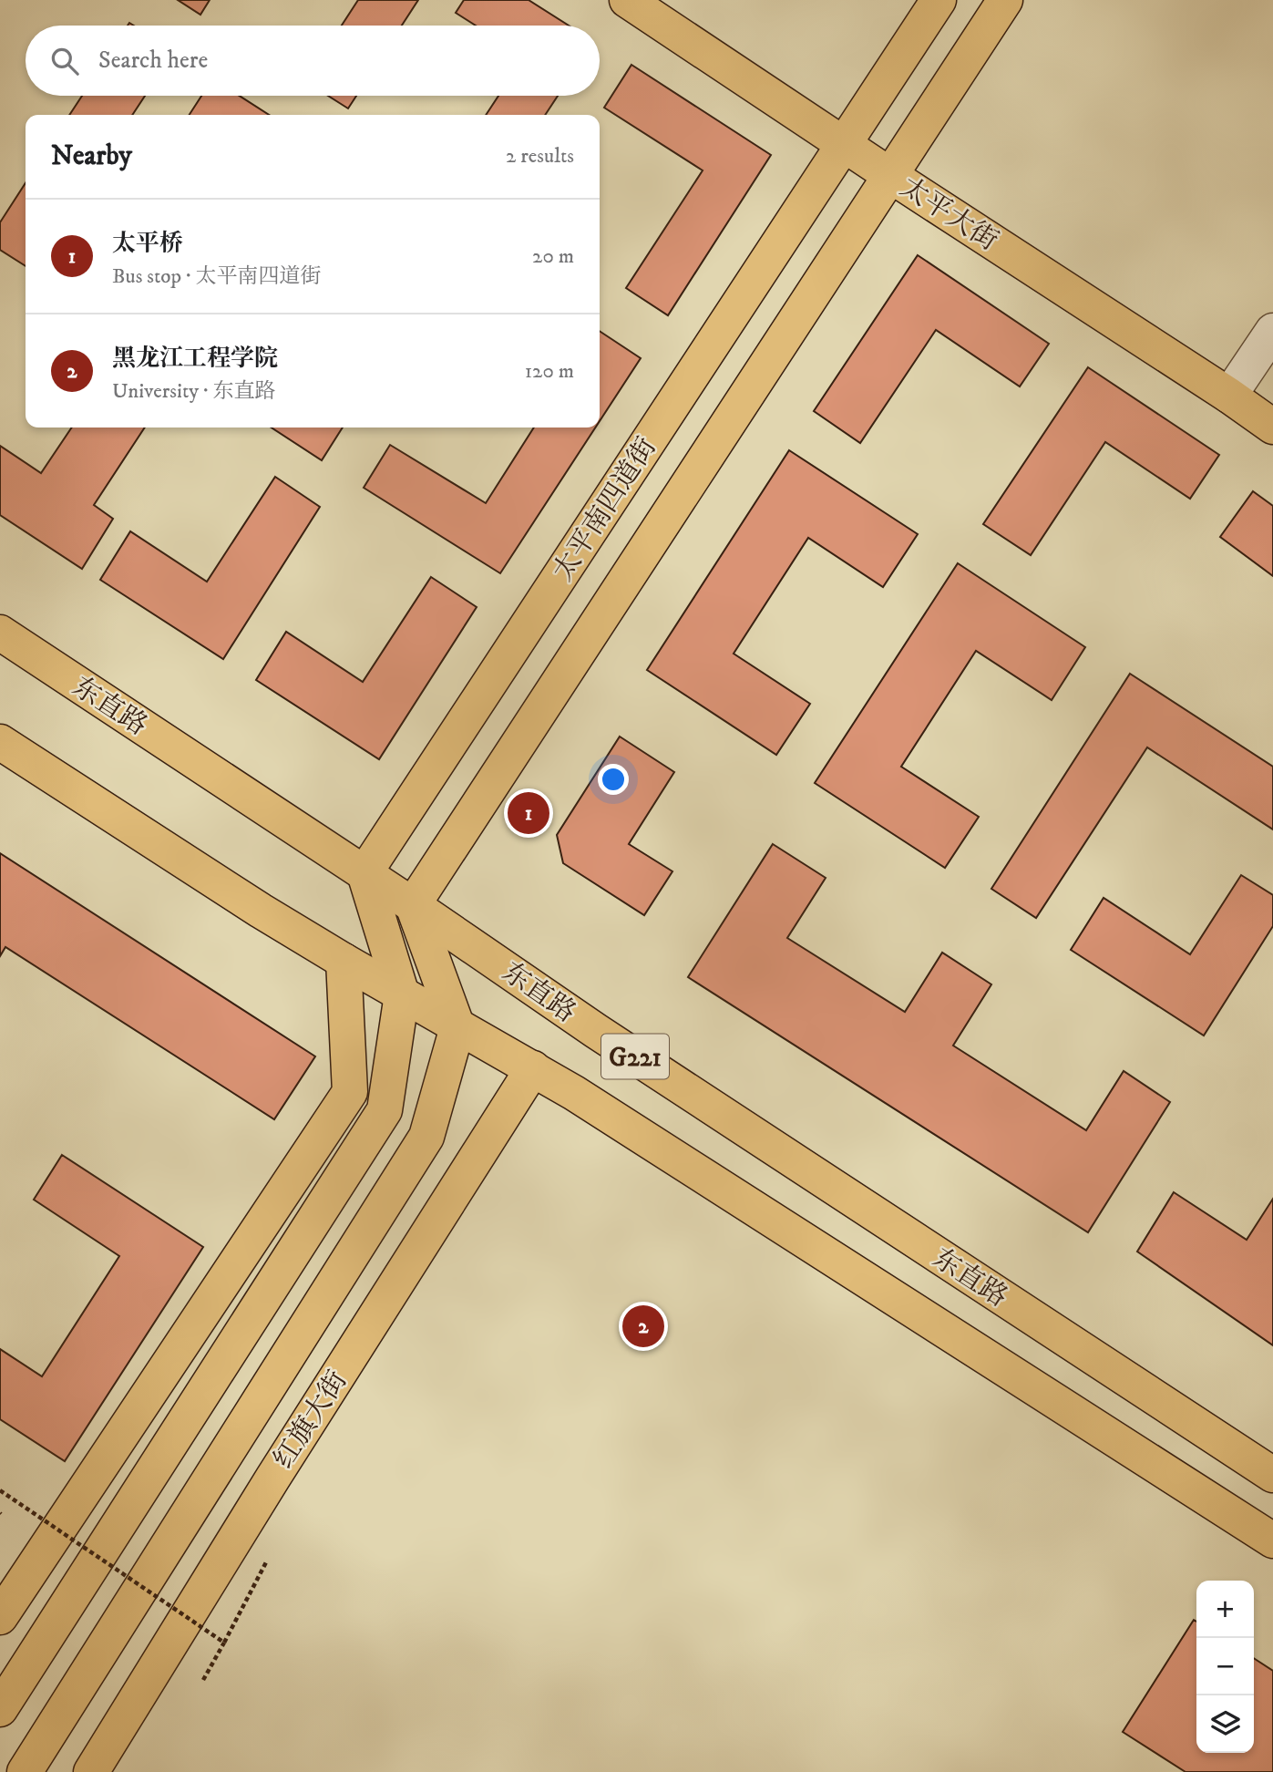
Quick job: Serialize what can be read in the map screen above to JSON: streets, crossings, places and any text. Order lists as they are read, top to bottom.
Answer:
{
  "streets": {
    "main road": [
      "太平大街",
      "太平南四道街",
      "东直路",
      "G221",
      "红旗大街"
    ]
  },
  "crossings": [
    ["太平大街", "太平南四道街"],
    ["太平南四道街", "东直路"],
    ["G221", "红旗大街"]
  ],
  "page": {
    "search": "Search here",
    "heading": ["Nearby", "2 results"],
    "list": [
      {
        "mark": "1",
        "name": "太平桥",
        "note": "Bus stop · 太平南四道街",
        "value": "20 m"
      },
      {
        "mark": "2",
        "name": "黑龙江工程学院",
        "note": "University · 东直路",
        "value": "120 m"
      }
    ],
    "pins": ["1", "2"],
    "map_buttons": ["+", "−"]
  }
}
